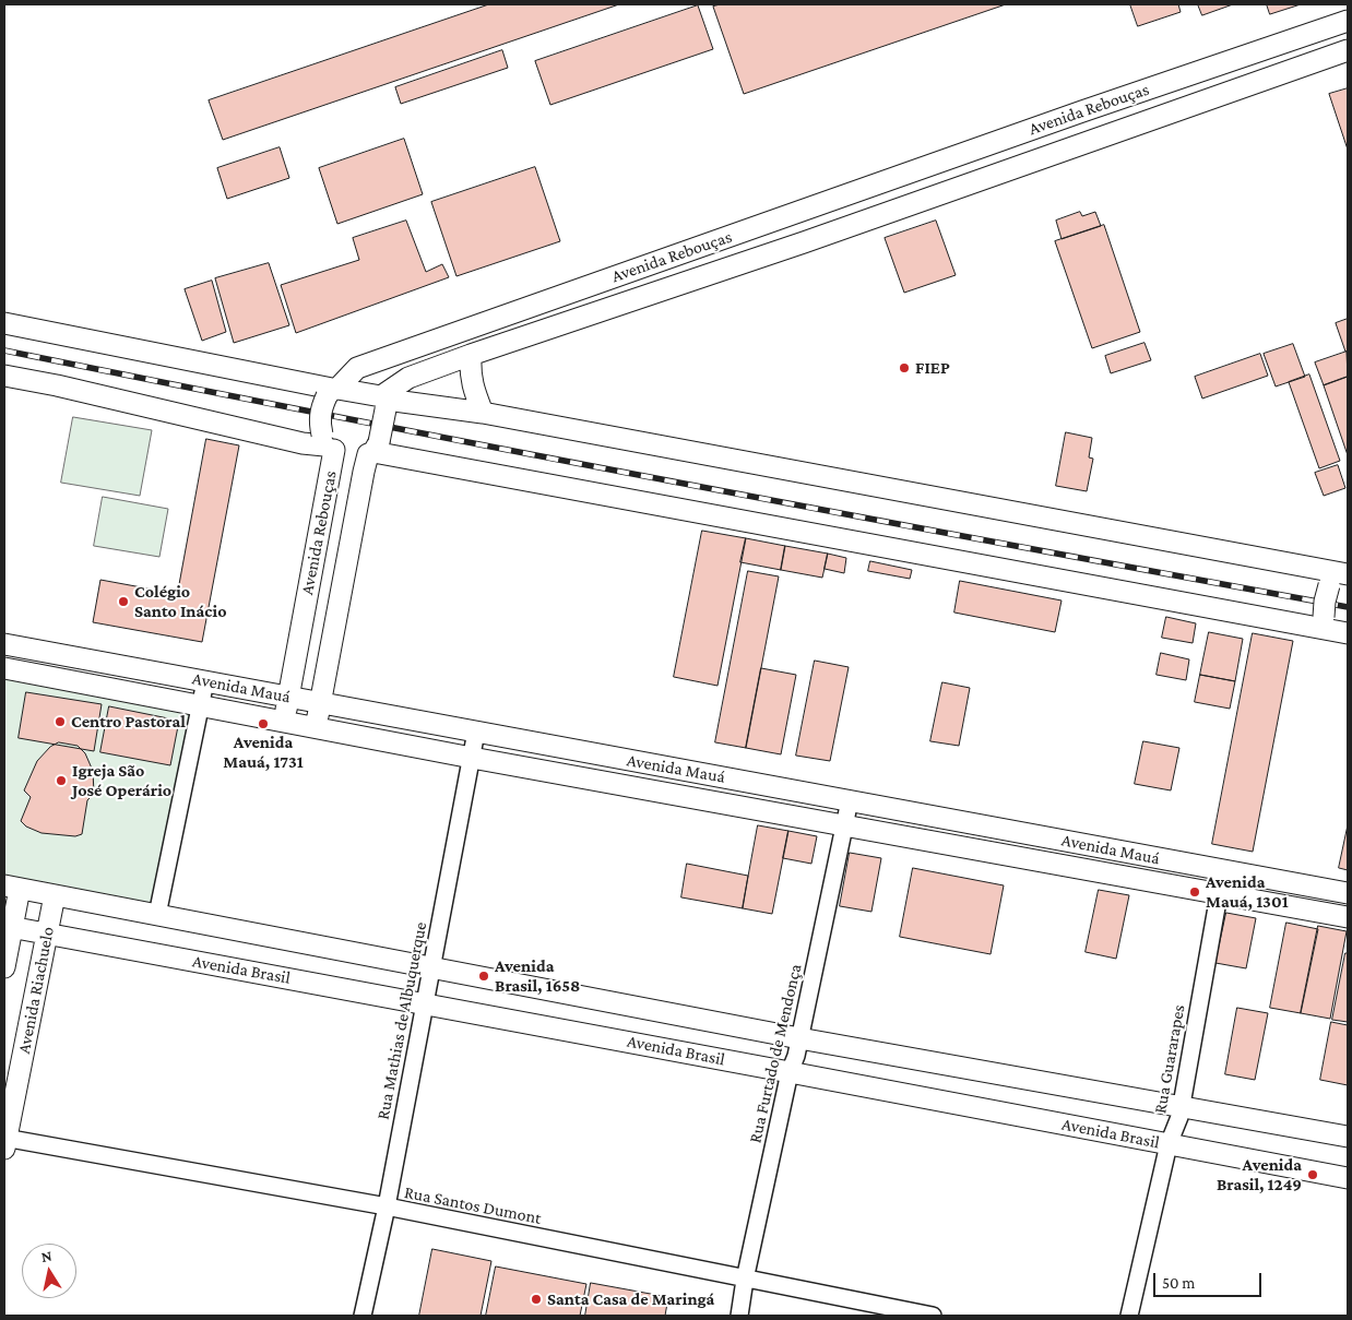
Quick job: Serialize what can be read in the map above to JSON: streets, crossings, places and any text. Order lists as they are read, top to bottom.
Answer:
{
  "streets": {
    "main road": [
      "Avenida Rebouças",
      "Avenida Mauá",
      "Avenida Brasil",
      "Avenida Riachuelo"
    ],
    "street": [
      "Rua Mathias de Albuquerque",
      "Rua Furtado de Mendonça",
      "Rua Guararapes",
      "Rua Santos Dumont"
    ]
  },
  "crossings": [
    ["Avenida Rebouças", "Avenida Mauá"],
    ["Avenida Mauá", "Rua Mathias de Albuquerque"],
    ["Avenida Mauá", "Rua Furtado de Mendonça"],
    ["Avenida Mauá", "Rua Guararapes"],
    ["Avenida Brasil", "Avenida Riachuelo"],
    ["Avenida Brasil", "Rua Mathias de Albuquerque"],
    ["Avenida Brasil", "Rua Furtado de Mendonça"],
    ["Avenida Brasil", "Rua Guararapes"],
    ["Avenida Riachuelo", "Rua Santos Dumont"],
    ["Rua Mathias de Albuquerque", "Rua Santos Dumont"],
    ["Rua Furtado de Mendonça", "Rua Santos Dumont"]
  ],
  "places": [
    "FIEP",
    "Colégio Santo Inácio",
    "Centro Pastoral",
    "Avenida Mauá, 1731",
    "Igreja São José Operário",
    "Avenida Mauá, 1301",
    "Avenida Brasil, 1658",
    "Avenida Brasil, 1249",
    "Santa Casa de Maringá"
  ],
  "scale_bar": "50 m",
  "north": "top"
}
